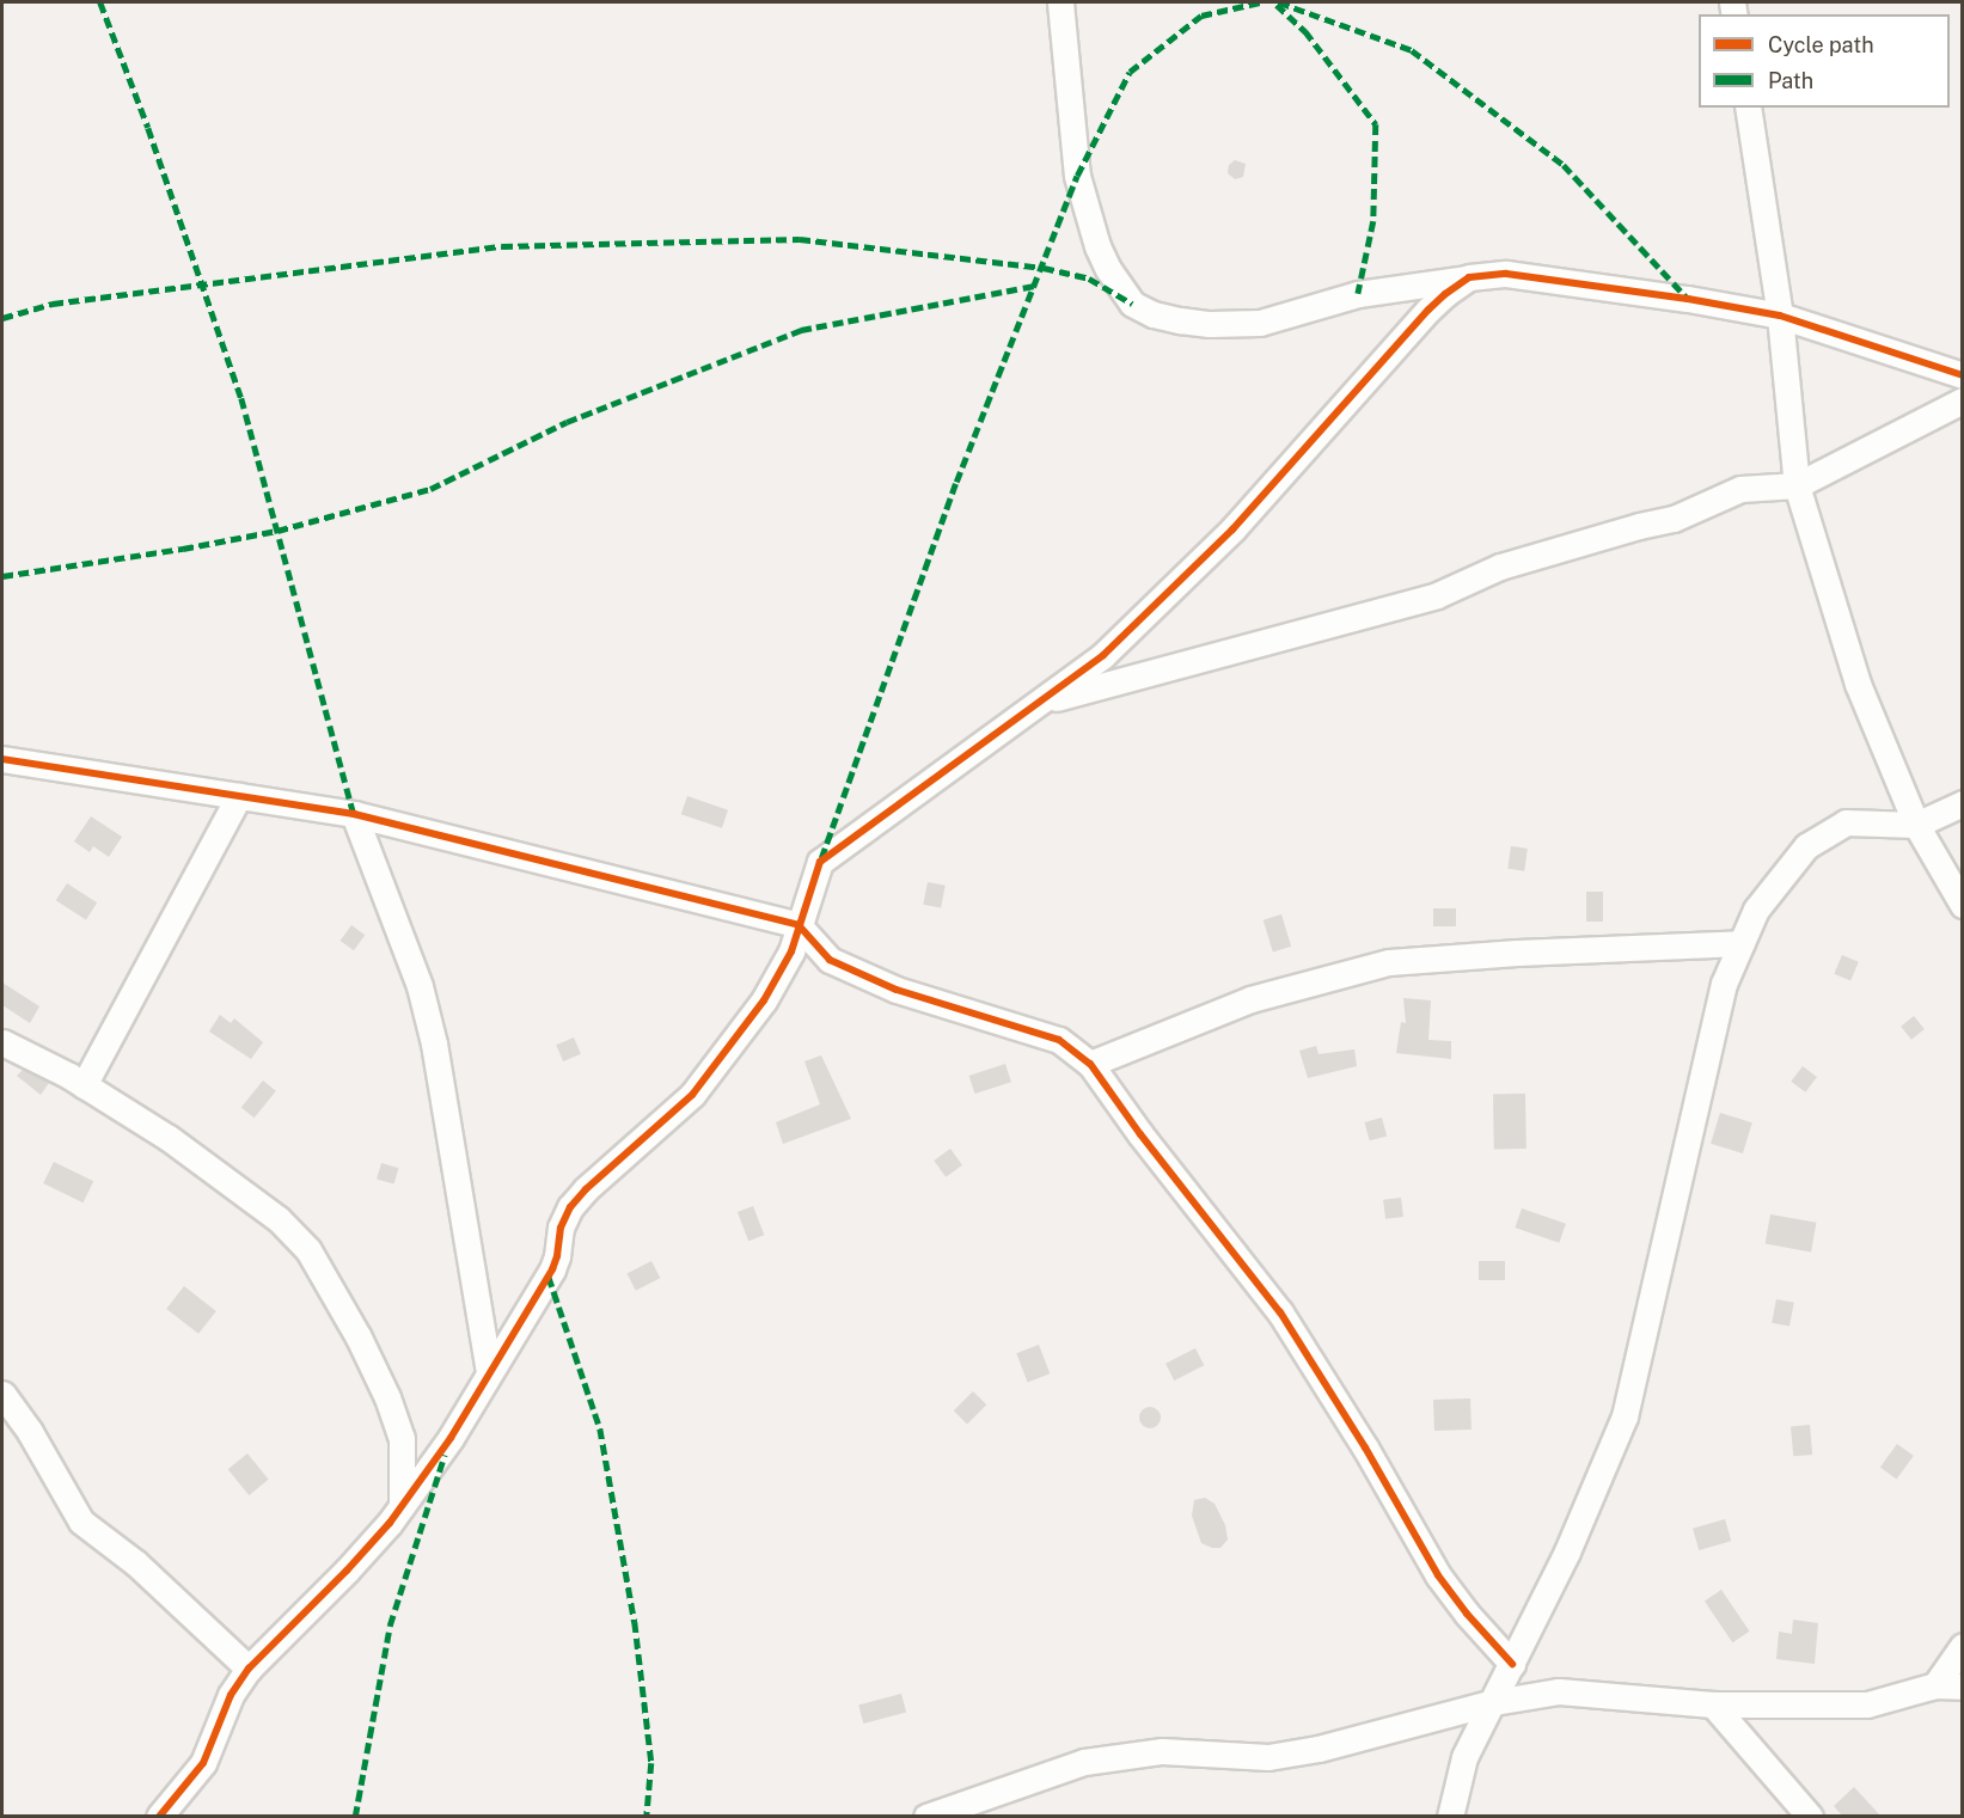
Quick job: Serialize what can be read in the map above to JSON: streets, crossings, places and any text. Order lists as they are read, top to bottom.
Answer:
{
  "legend": ["Cycle path", "Path"]
}
